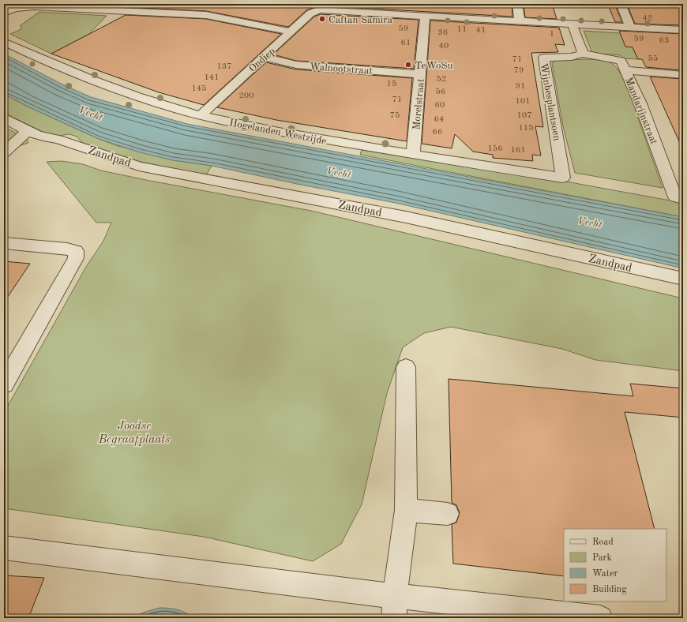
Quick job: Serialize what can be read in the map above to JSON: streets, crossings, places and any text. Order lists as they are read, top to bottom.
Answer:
{
  "streets": {
    "street": [
      "Ondiep",
      "Walnootstraat",
      "Wijnbesplantsoen",
      "Morelstraat",
      "Mandarijnstraat",
      "Hogelanden Westzijde",
      "Zandpad"
    ]
  },
  "crossings": [
    ["Ondiep", "Walnootstraat"],
    ["Ondiep", "Hogelanden Westzijde"],
    ["Walnootstraat", "Morelstraat"],
    ["Wijnbesplantsoen", "Mandarijnstraat"],
    ["Wijnbesplantsoen", "Hogelanden Westzijde"],
    ["Morelstraat", "Hogelanden Westzijde"]
  ],
  "water": ["Vecht"],
  "parks": ["Joodse Begraafplaats"],
  "places": ["Caftan Samira", "TeWoSu"],
  "house_numbers": [
    "42",
    "59",
    "11",
    "41",
    "36",
    "1",
    "59",
    "63",
    "61",
    "40",
    "55",
    "71",
    "137",
    "79",
    "141",
    "52",
    "15",
    "91",
    "145",
    "56",
    "200",
    "71",
    "101",
    "60",
    "75",
    "107",
    "64",
    "115",
    "66",
    "156",
    "161"
  ],
  "legend": [
    "Road",
    "Park",
    "Water",
    "Building"
  ]
}
